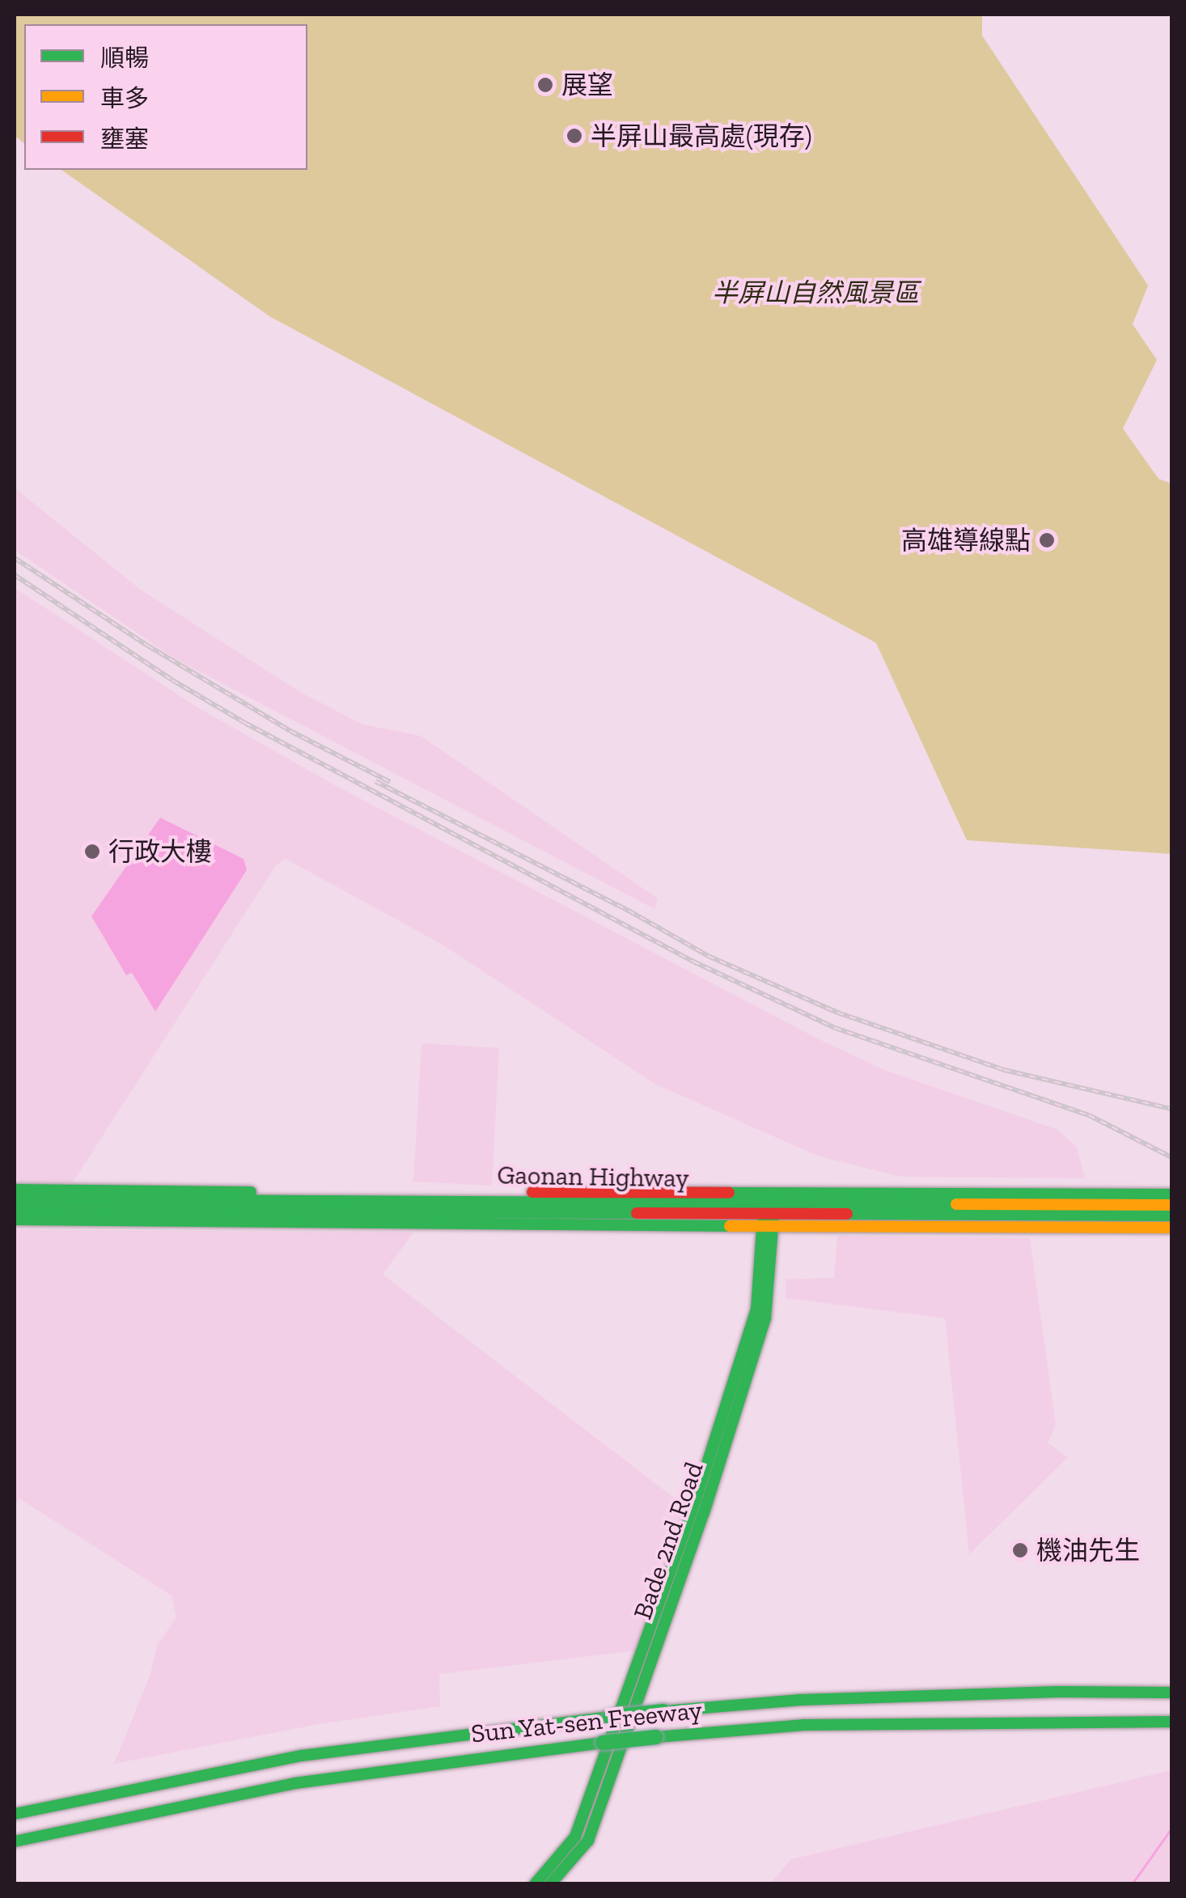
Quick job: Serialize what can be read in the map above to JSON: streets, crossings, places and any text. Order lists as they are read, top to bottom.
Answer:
{
  "streets": {
    "main road": ["Gaonan Highway", "Bade 2nd Road", "Sun Yat-sen Freeway"]
  },
  "crossings": [
    ["Gaonan Highway", "Bade 2nd Road"]
  ],
  "parks": ["半屏山自然風景區"],
  "places": [
    "展望",
    "半屏山最高處(現存)",
    "高雄導線點",
    "行政大樓",
    "機油先生"
  ],
  "legend": ["順暢", "車多", "壅塞"]
}
